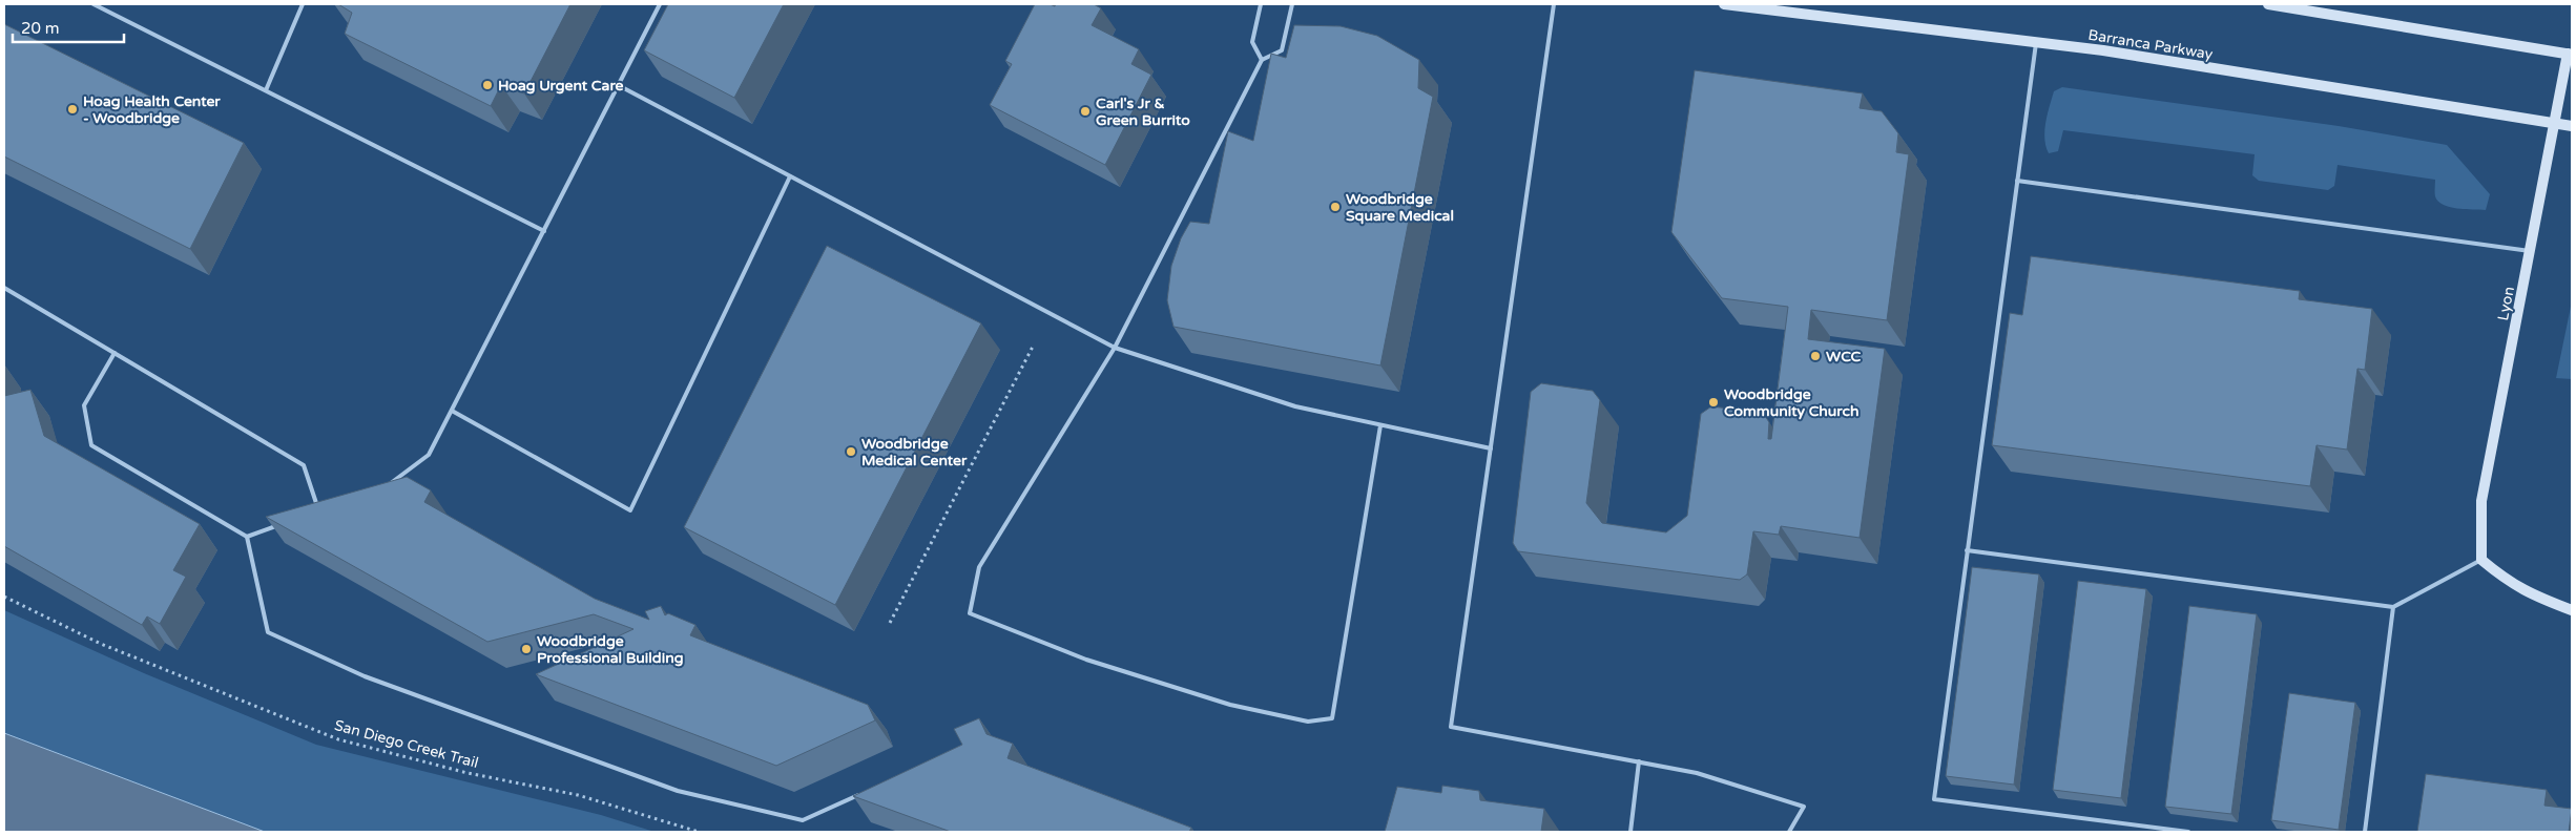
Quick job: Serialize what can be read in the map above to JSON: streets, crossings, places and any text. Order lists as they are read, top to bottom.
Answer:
{
  "streets": {
    "main road": ["Barranca Parkway", "Lyon"],
    "path": ["San Diego Creek Trail"]
  },
  "crossings": [
    ["Barranca Parkway", "Lyon"]
  ],
  "places": [
    "Hoag Urgent Care",
    "Hoag Health Center - Woodbridge",
    "Carl's Jr & Green Burrito",
    "Woodbridge Square Medical",
    "WCC",
    "Woodbridge Community Church",
    "Woodbridge Medical Center",
    "Woodbridge Professional Building"
  ],
  "scale_bar": "20 m"
}
